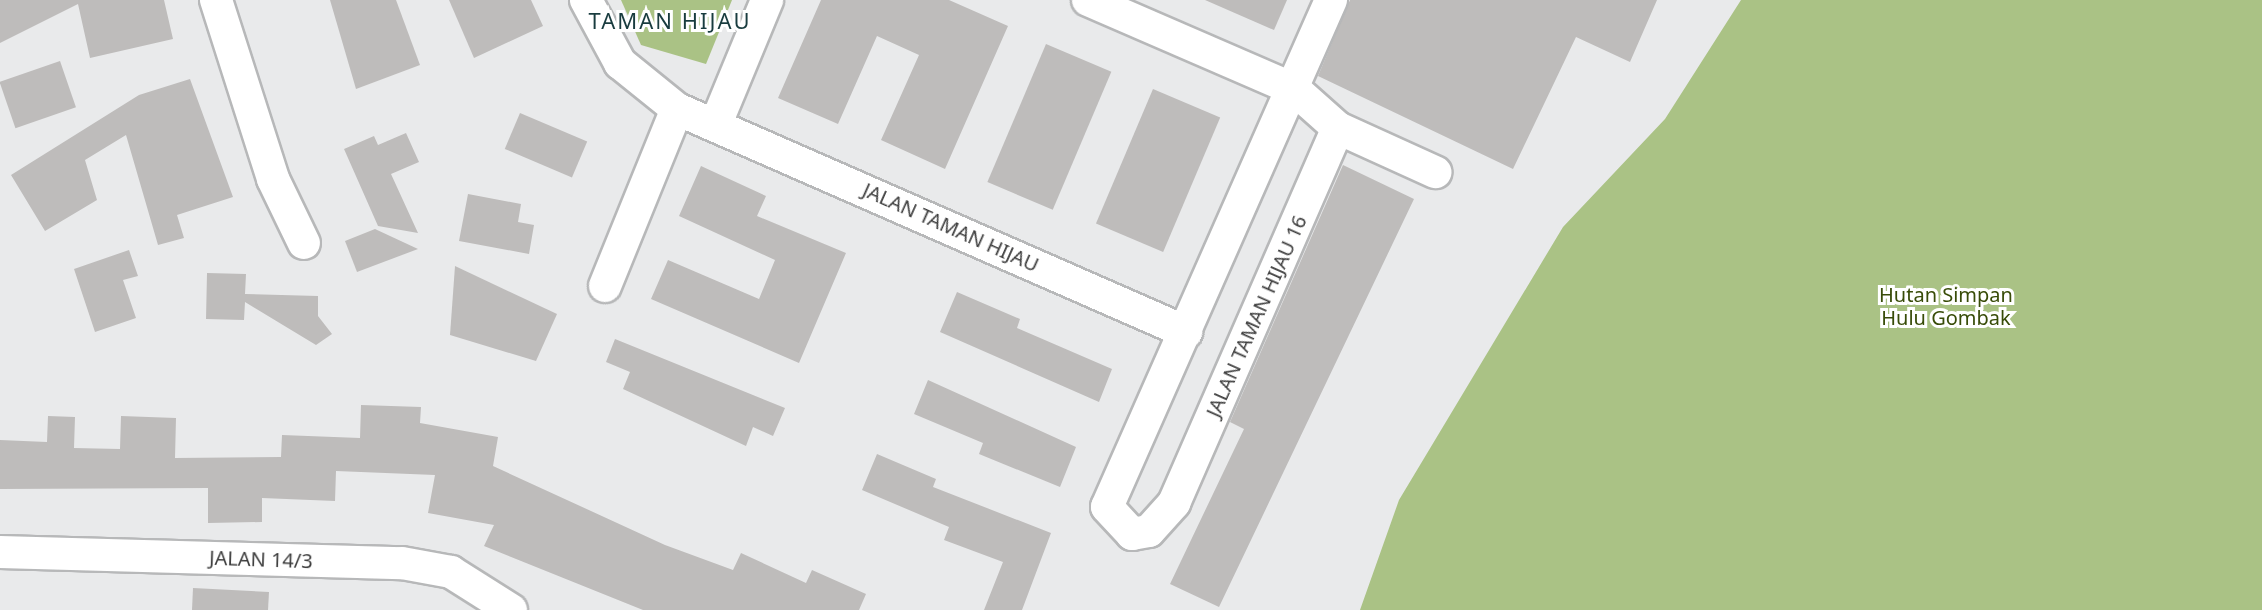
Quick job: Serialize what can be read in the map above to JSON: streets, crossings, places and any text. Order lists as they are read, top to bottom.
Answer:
{
  "streets": {
    "street": ["JALAN TAMAN HIJAU", "JALAN TAMAN HIJAU 16", "JALAN 14/3"]
  },
  "crossings": [
    ["JALAN TAMAN HIJAU", "JALAN TAMAN HIJAU 16"]
  ],
  "districts": ["TAMAN HIJAU"],
  "parks": ["Hutan Simpan Hulu Gombak"]
}
